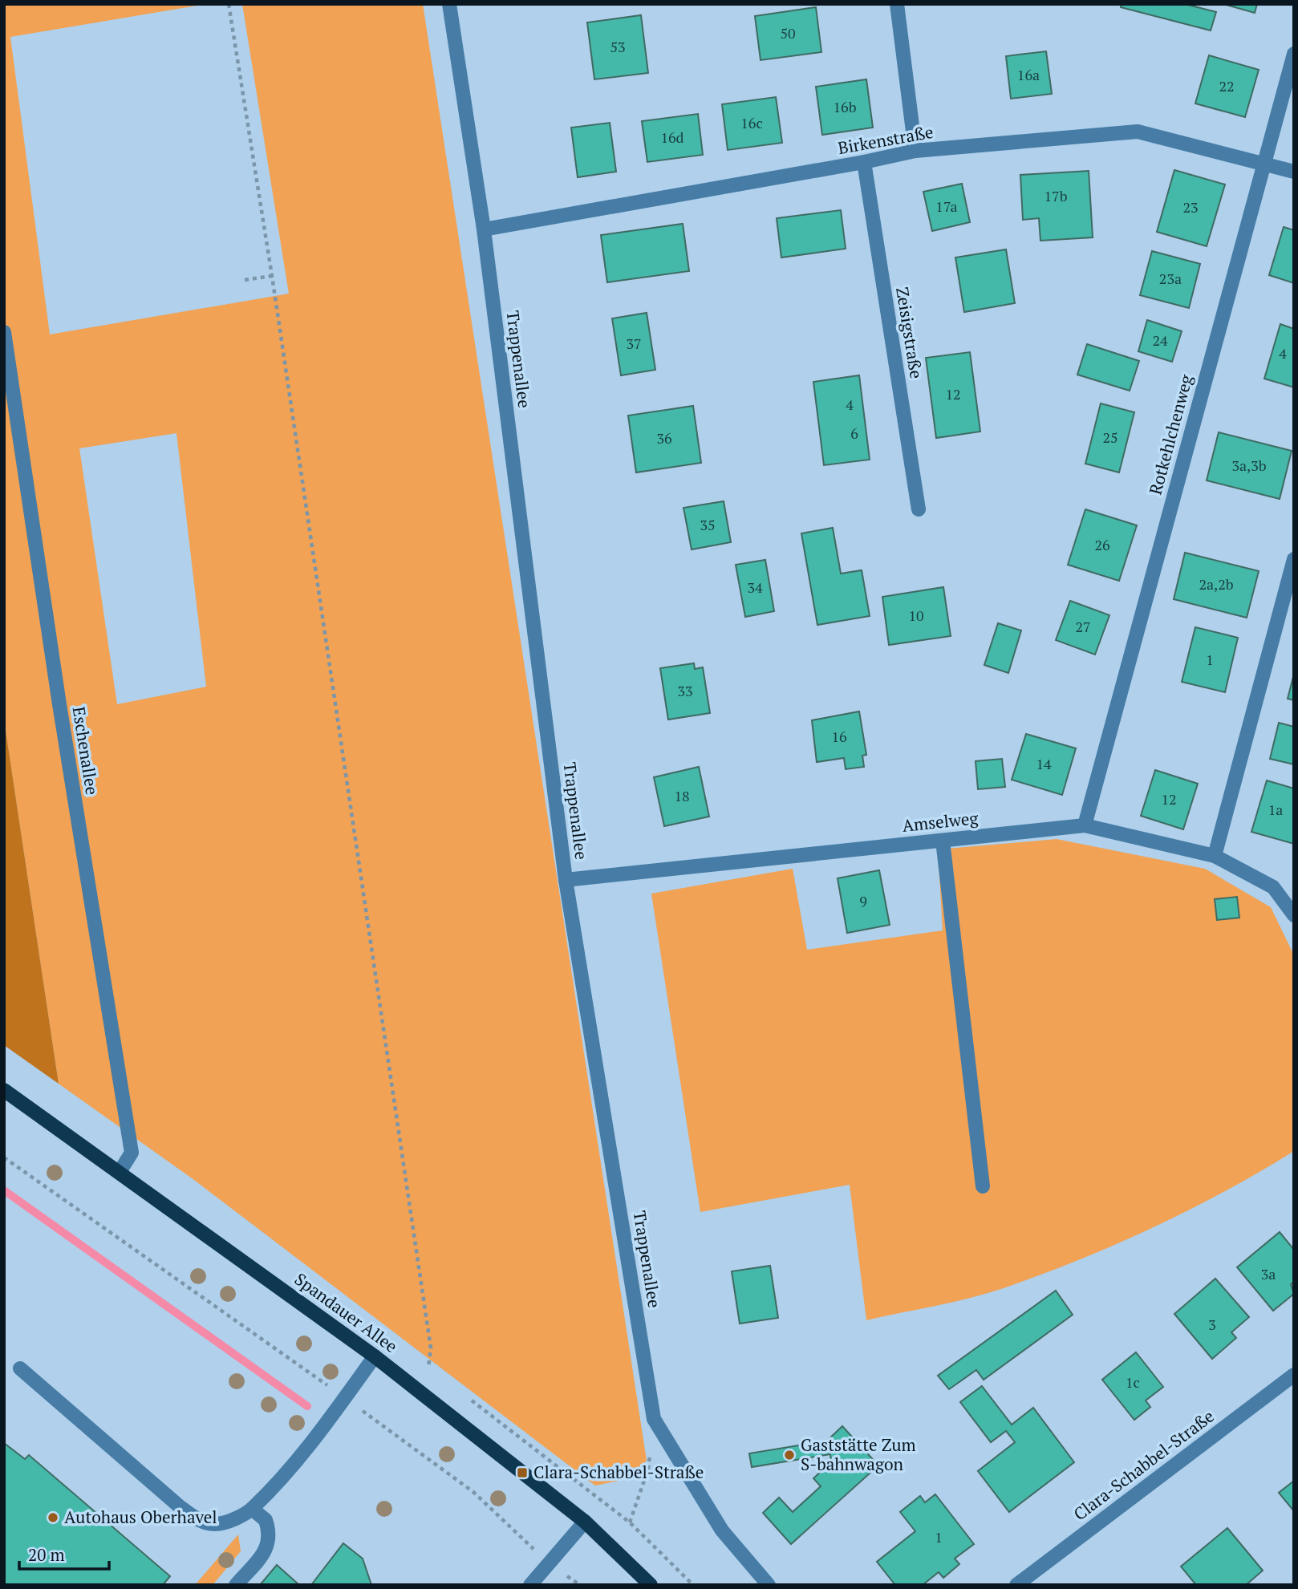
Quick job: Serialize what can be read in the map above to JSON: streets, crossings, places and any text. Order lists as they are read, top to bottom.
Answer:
{
  "streets": {
    "main road": ["Spandauer Allee"],
    "street": [
      "Birkenstraße",
      "Zeisigstraße",
      "Trappenallee",
      "Rotkehlchenweg",
      "Eschenallee",
      "Amselweg",
      "Clara-Schabbel-Straße"
    ]
  },
  "crossings": [
    ["Birkenstraße", "Zeisigstraße"],
    ["Birkenstraße", "Trappenallee"],
    ["Birkenstraße", "Rotkehlchenweg"],
    ["Trappenallee", "Amselweg"],
    ["Rotkehlchenweg", "Amselweg"],
    ["Eschenallee", "Spandauer Allee"]
  ],
  "places": {
    "other": ["Gaststätte Zum S-bahnwagon", "Autohaus Oberhavel"],
    "transit": ["Clara-Schabbel-Straße"]
  },
  "house_numbers": [
    "50",
    "53",
    "16a",
    "22",
    "16b",
    "16c",
    "16d",
    "17b",
    "17a",
    "23",
    "23a",
    "24",
    "37",
    "4",
    "12",
    "4",
    "6",
    "25",
    "36",
    "3a,3b",
    "35",
    "26",
    "2a,2b",
    "34",
    "10",
    "27",
    "1",
    "33",
    "16",
    "14",
    "18",
    "12",
    "1a",
    "9",
    "3a",
    "3",
    "1c",
    "1"
  ],
  "scale_bar": "20 m"
}
